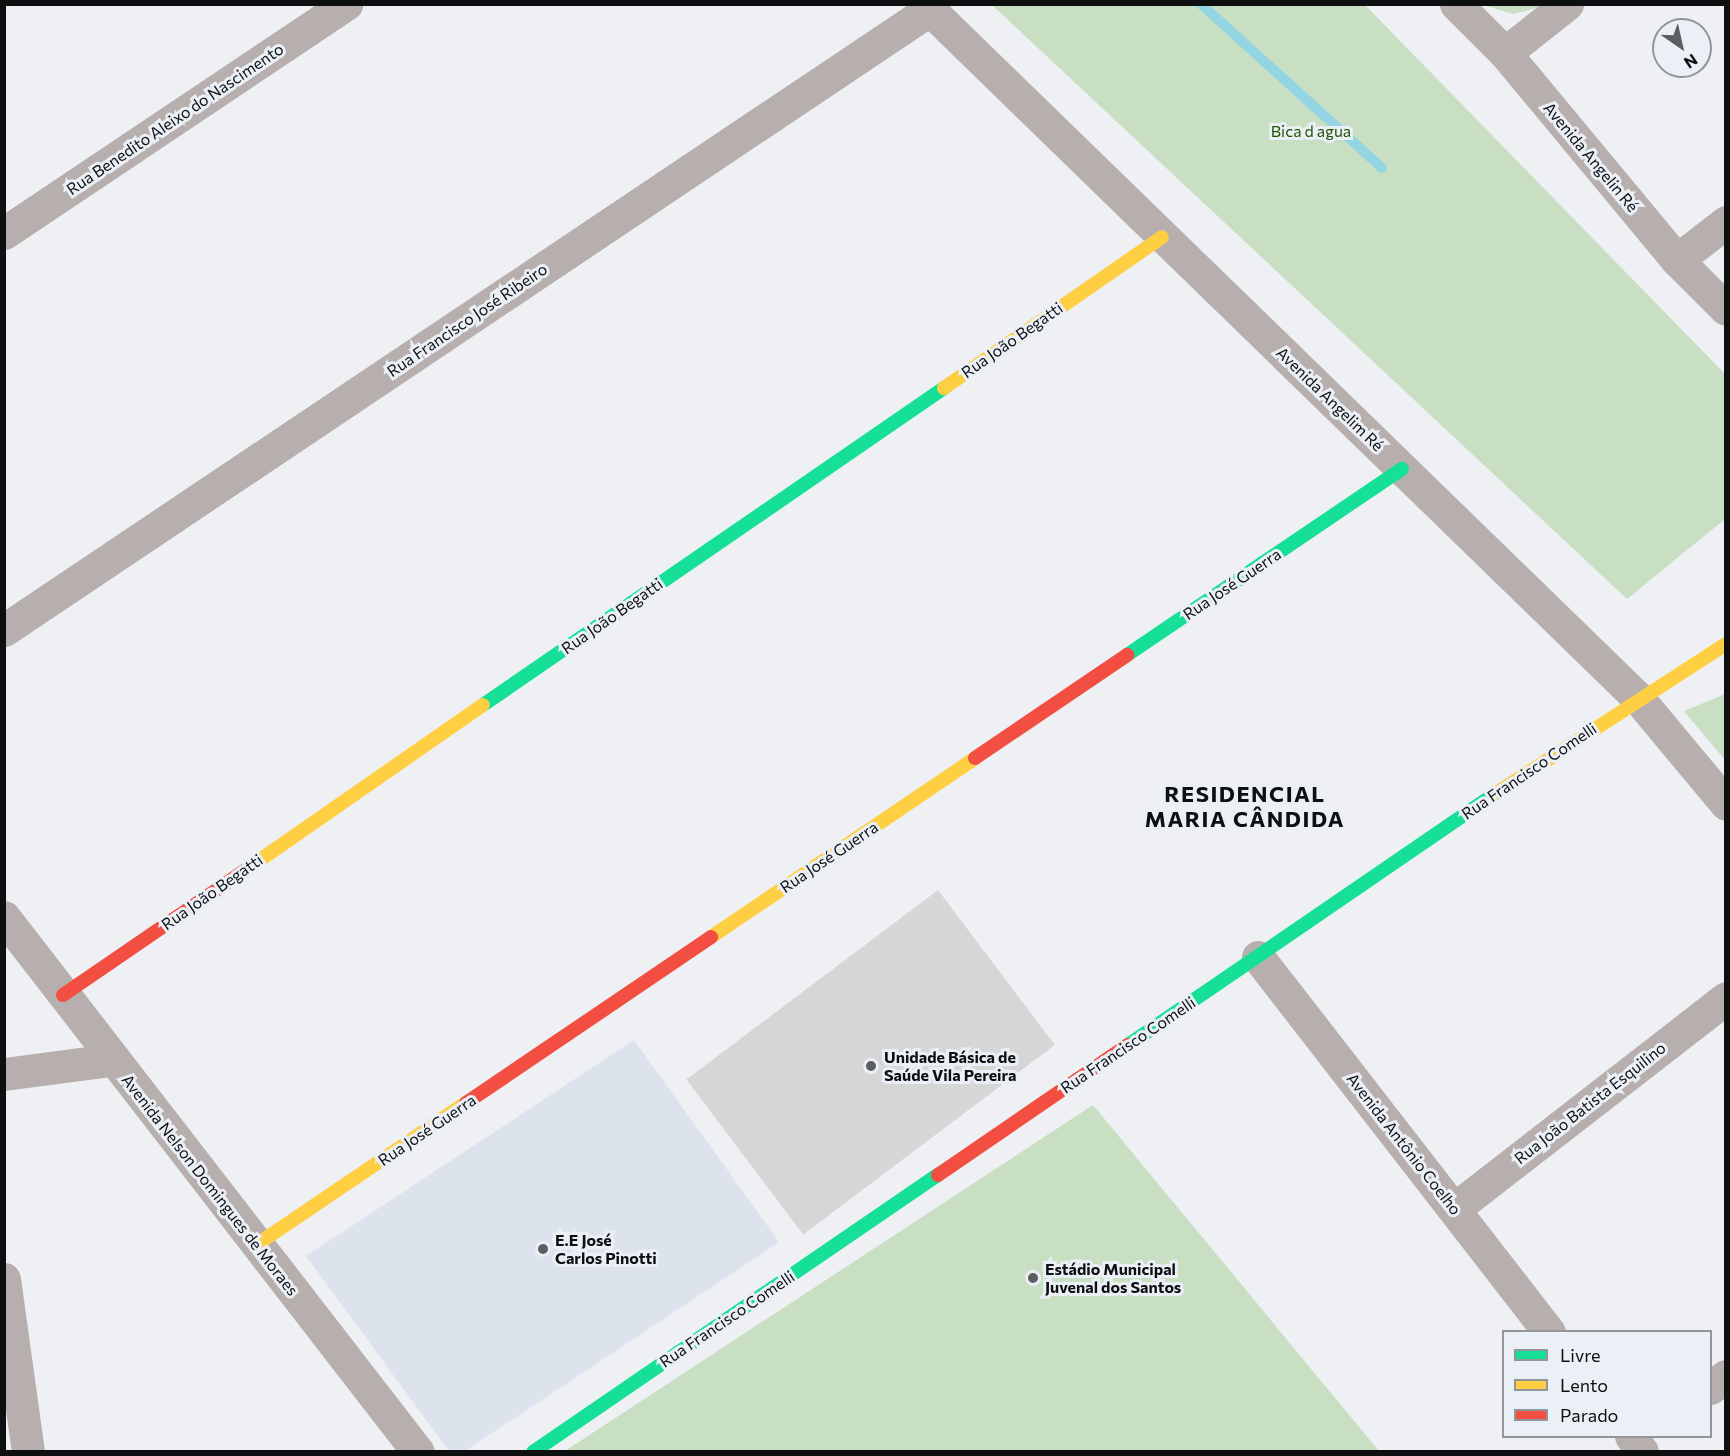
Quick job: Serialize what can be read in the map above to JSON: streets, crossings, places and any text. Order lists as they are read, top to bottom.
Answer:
{
  "streets": {
    "street": [
      "Rua Benedito Aleixo do Nascimento",
      "Avenida Angelin Ré",
      "Rua Francisco José Ribeiro",
      "Rua João Begatti",
      "Avenida Angelim Ré",
      "Rua José Guerra",
      "Rua Francisco Comelli",
      "Rua João Batista Esquilino",
      "Avenida Antônio Coelho",
      "Avenida Nelson Domingues de Moraes"
    ]
  },
  "crossings": [
    ["Rua Francisco José Ribeiro", "Avenida Angelim Ré"],
    ["Rua João Begatti", "Avenida Angelim Ré"],
    ["Rua João Begatti", "Avenida Nelson Domingues de Moraes"],
    ["Avenida Angelim Ré", "Rua José Guerra"],
    ["Avenida Angelim Ré", "Rua Francisco Comelli"],
    ["Rua José Guerra", "Avenida Nelson Domingues de Moraes"],
    ["Rua Francisco Comelli", "Avenida Antônio Coelho"],
    ["Rua João Batista Esquilino", "Avenida Antônio Coelho"]
  ],
  "districts": ["RESIDENCIAL MARIA CÂNDIDA"],
  "parks": ["Bica d agua"],
  "places": ["Unidade Básica de Saúde Vila Pereira", "E.E José Carlos Pinotti", "Estádio Municipal Juvenal dos Santos"],
  "legend": ["Livre", "Lento", "Parado"],
  "north": "bottom right"
}
